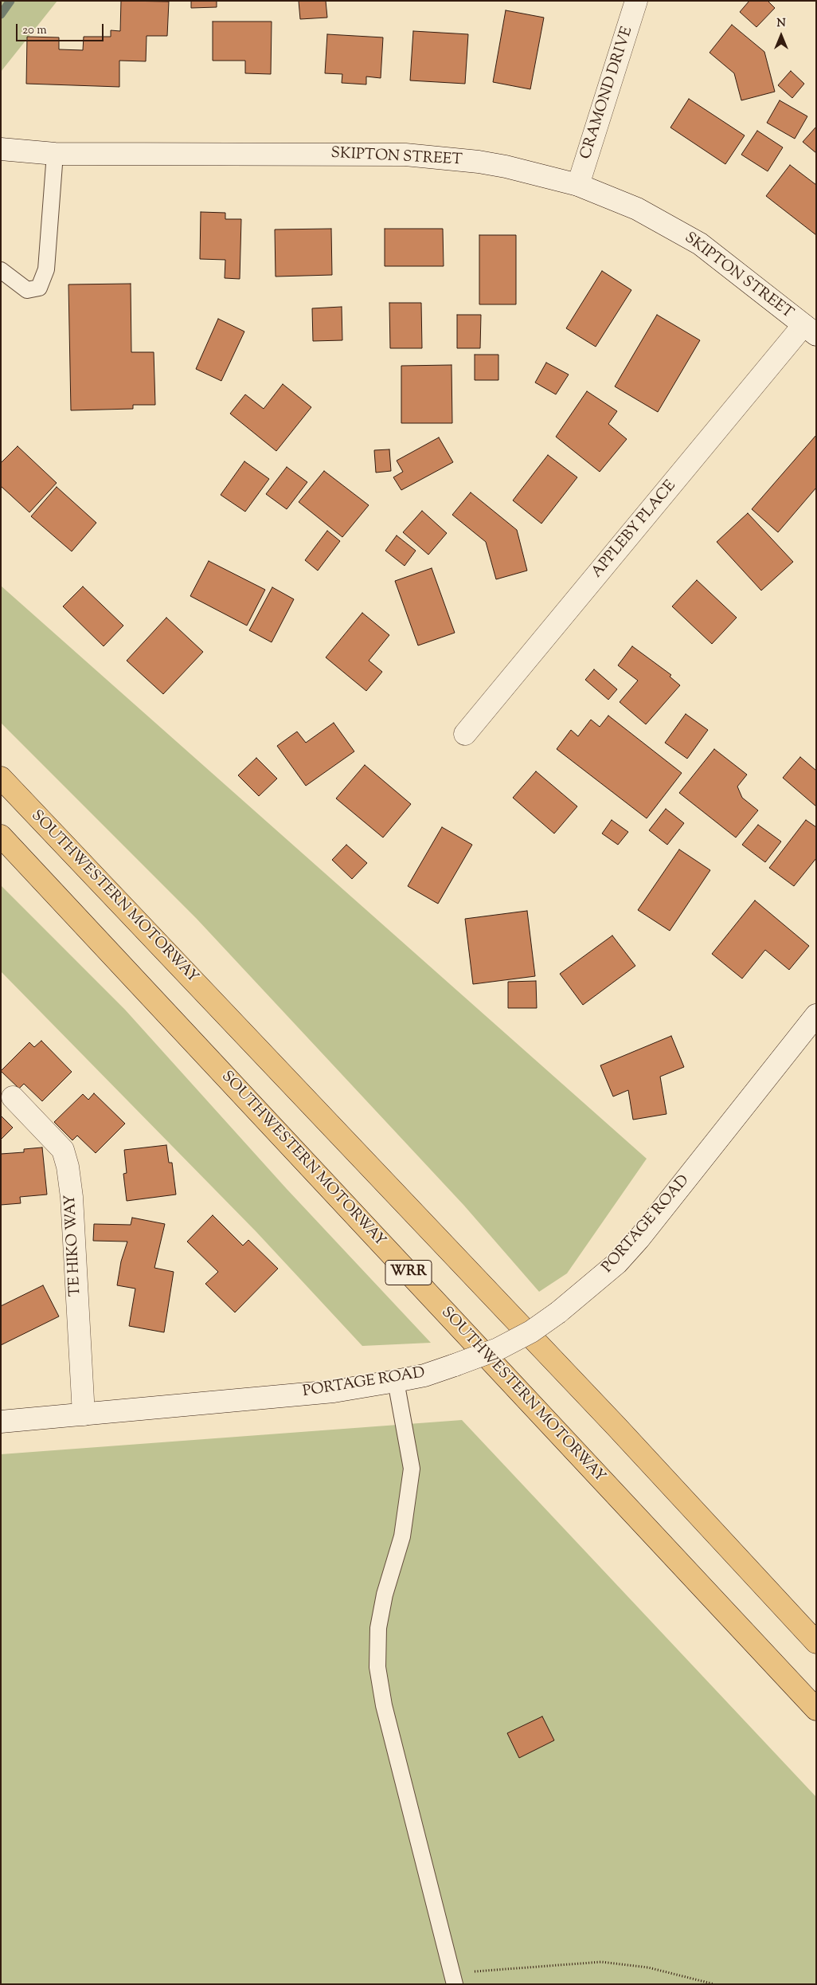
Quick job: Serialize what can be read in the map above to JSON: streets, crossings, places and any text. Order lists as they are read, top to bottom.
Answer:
{
  "streets": {
    "highway": ["SOUTHWESTERN MOTORWAY", "WRR"],
    "main road": [
      "CRAMOND DRIVE",
      "SKIPTON STREET",
      "APPLEBY PLACE",
      "PORTAGE ROAD",
      "TE HIKO WAY"
    ]
  },
  "crossings": [
    ["CRAMOND DRIVE", "SKIPTON STREET"],
    ["SKIPTON STREET", "APPLEBY PLACE"],
    ["PORTAGE ROAD", "TE HIKO WAY"]
  ],
  "scale_bar": "20 m",
  "north": "top"
}
